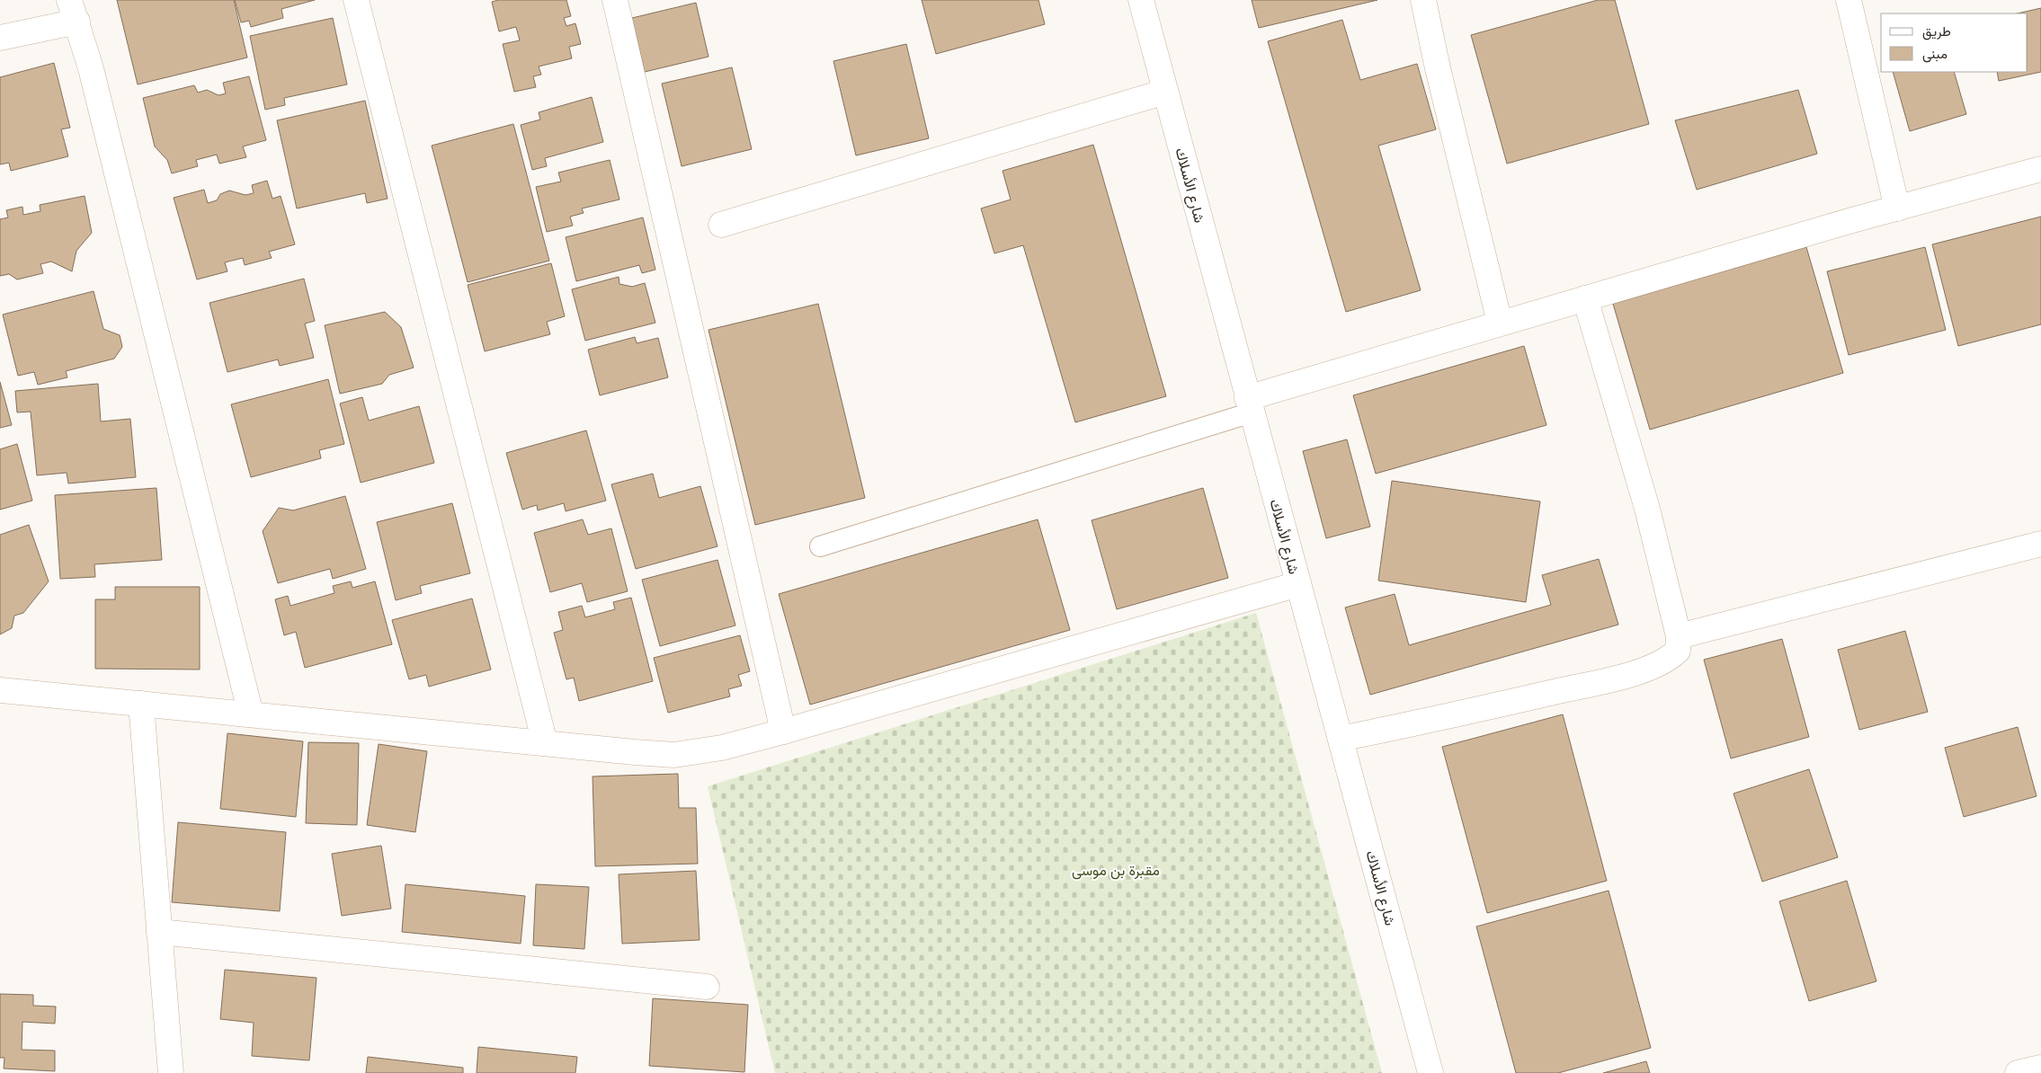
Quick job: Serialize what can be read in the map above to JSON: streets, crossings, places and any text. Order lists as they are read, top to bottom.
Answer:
{
  "streets": {
    "street": ["شارع الأسلاك"]
  },
  "parks": ["مقبرة بن موسى"],
  "legend": ["طريق", "مبنى"]
}
